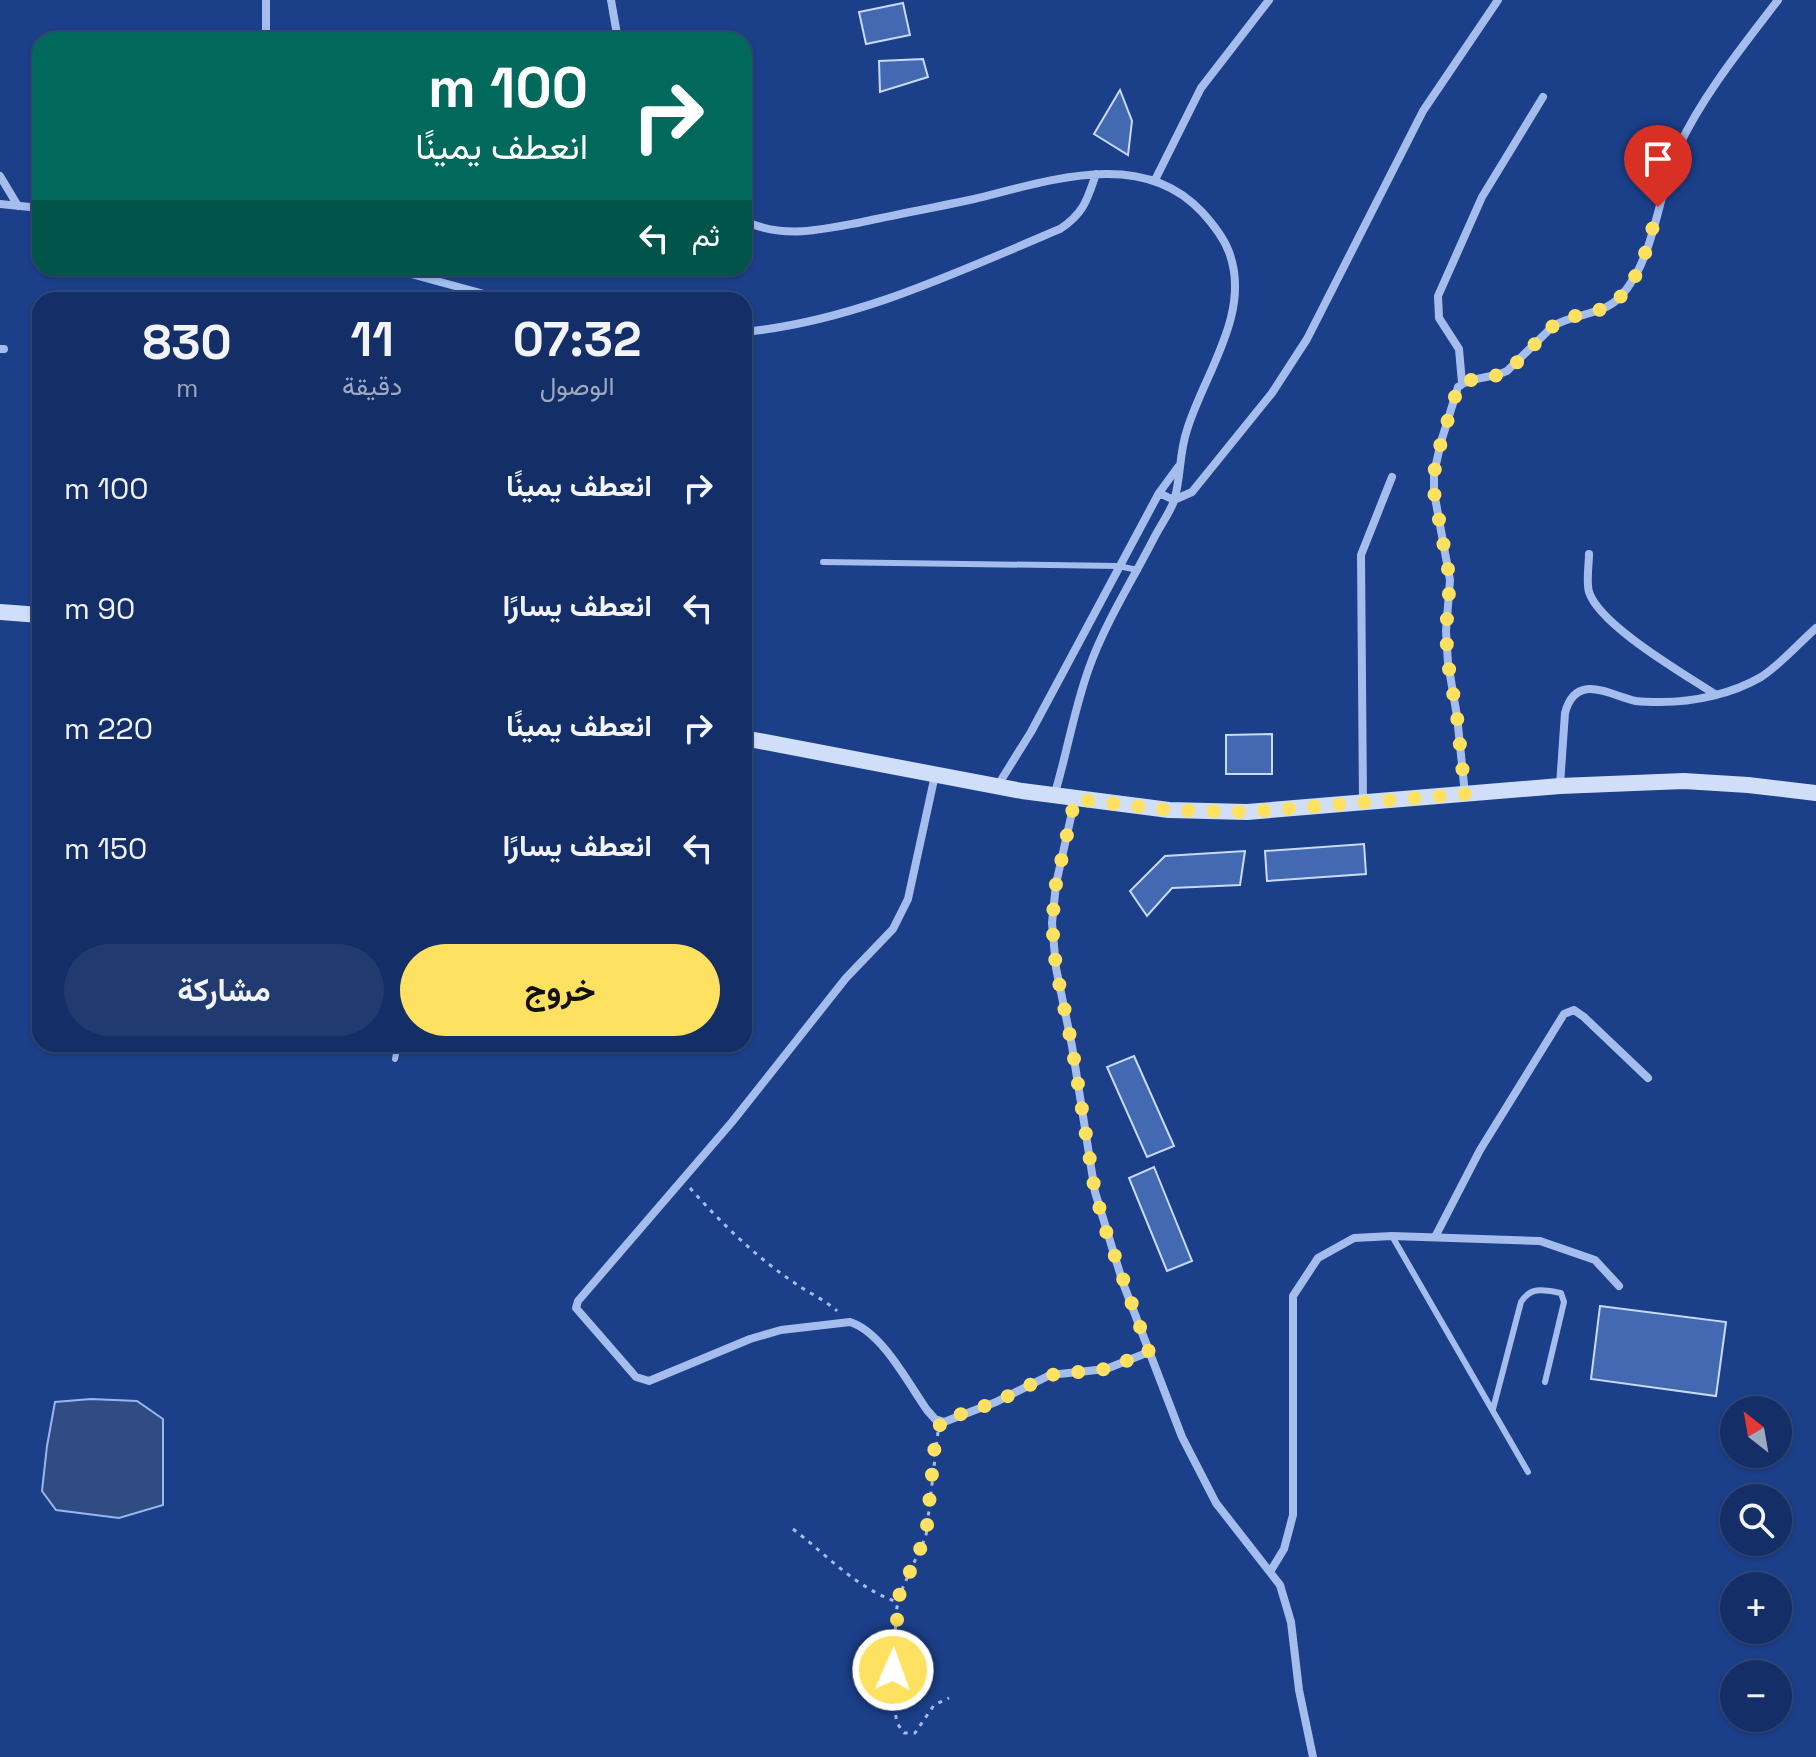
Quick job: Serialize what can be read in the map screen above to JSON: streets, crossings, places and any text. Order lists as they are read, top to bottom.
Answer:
{
  "north": "top left",
  "page": {
    "turn": ["100 m", "انعطف يمينًا"],
    "then": "ثم",
    "eta": [
      "07:32",
      "الوصول",
      "11",
      "دقيقة",
      "830",
      "m"
    ],
    "list": [
      {
        "name": "انعطف يمينًا",
        "value": "100 m"
      },
      {
        "name": "انعطف يسارًا",
        "value": "90 m"
      },
      {
        "name": "انعطف يمينًا",
        "value": "220 m"
      },
      {
        "name": "انعطف يسارًا",
        "value": "150 m"
      }
    ],
    "buttons": ["خروج", "مشاركة"],
    "map_buttons": ["+", "−"]
  }
}
